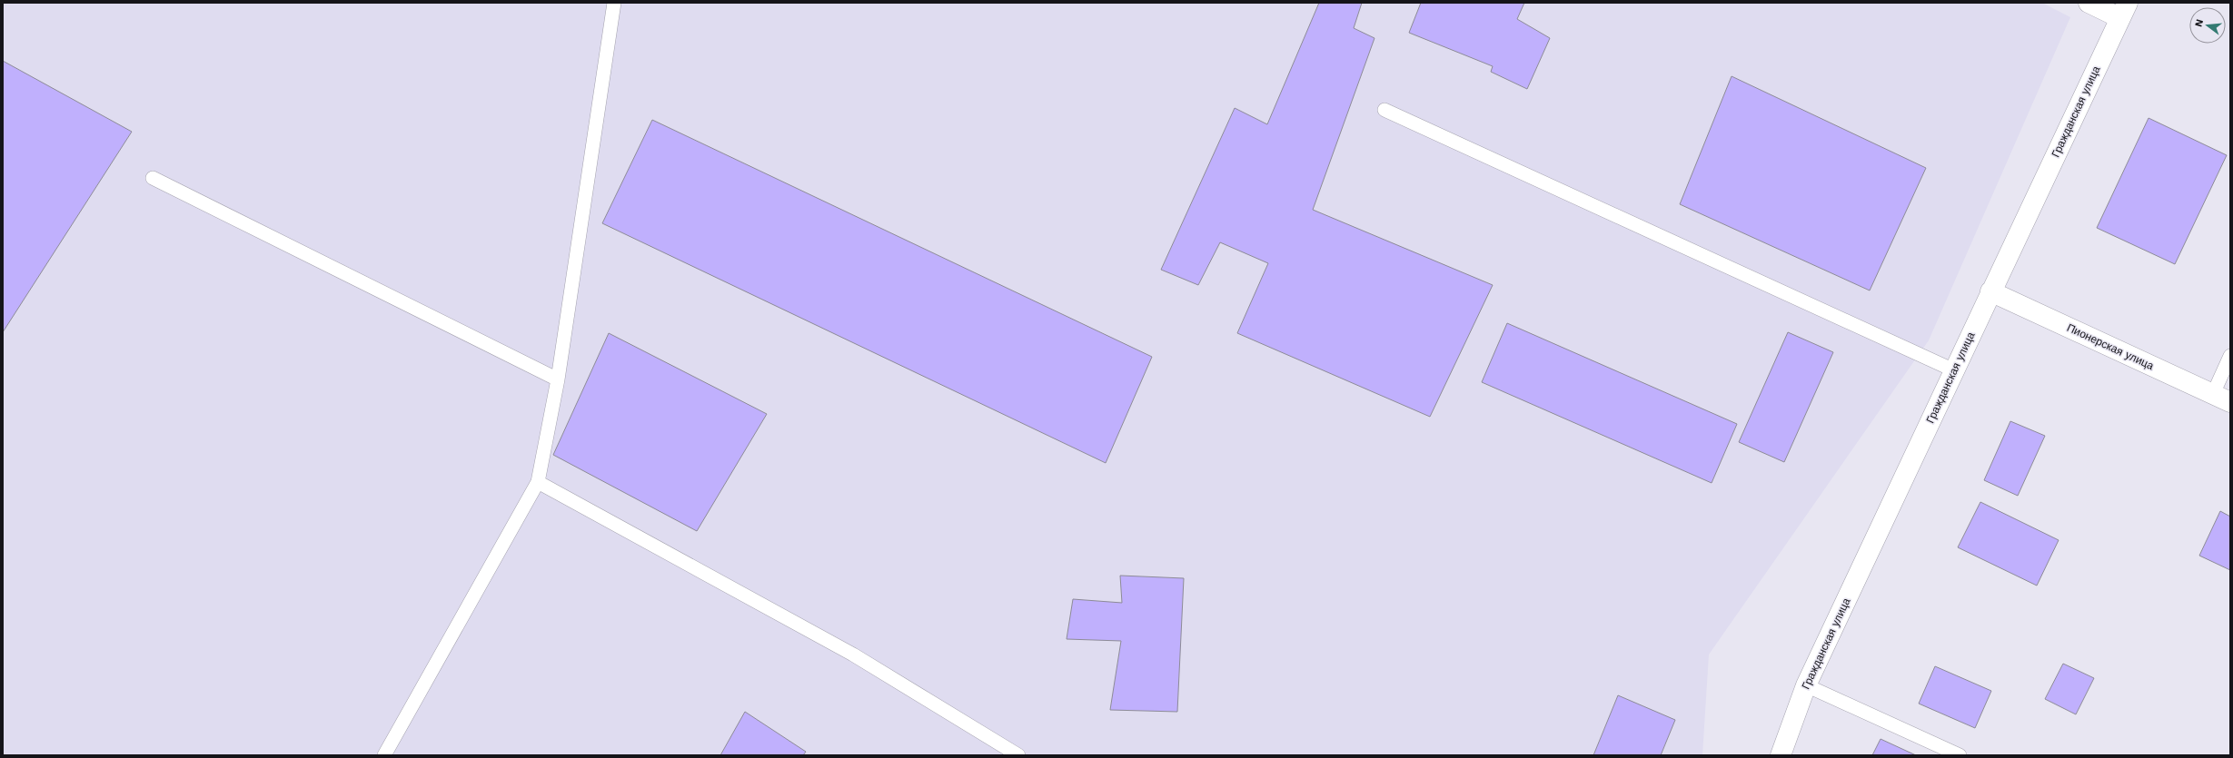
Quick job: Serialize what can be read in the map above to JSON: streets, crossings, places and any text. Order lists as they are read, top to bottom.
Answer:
{
  "streets": {
    "street": ["Гражданская улица", "Пионерская улица"]
  },
  "crossings": [
    ["Гражданская улица", "Пионерская улица"]
  ],
  "north": "left"
}
